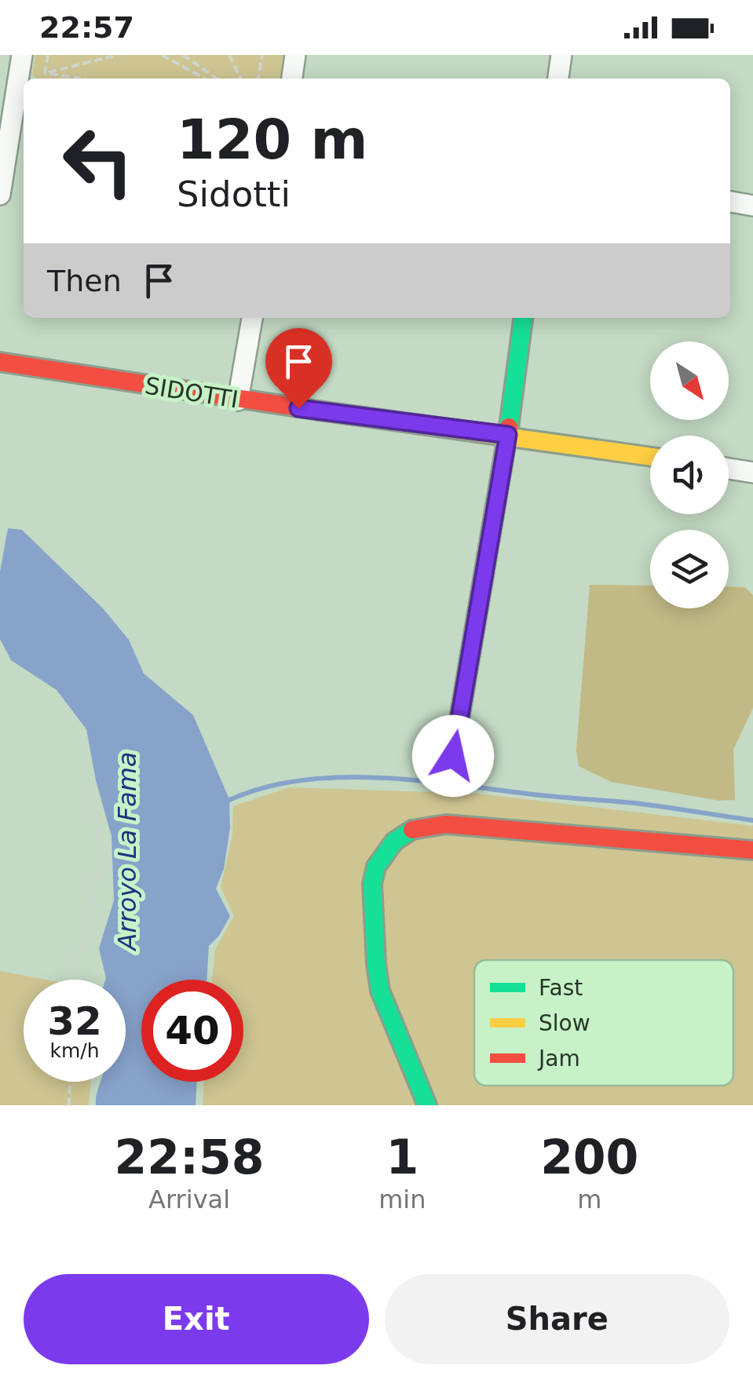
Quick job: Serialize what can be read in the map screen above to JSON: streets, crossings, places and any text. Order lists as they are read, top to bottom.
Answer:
{
  "streets": {
    "street": ["SIDOTTI"]
  },
  "water": ["Arroyo La Fama"],
  "legend": ["Fast", "Slow", "Jam"],
  "north": "bottom right",
  "page": {
    "status": "22:57",
    "turn": ["120 m", "Sidotti"],
    "then": "Then",
    "speed": "32 km/h",
    "limit": "40",
    "eta": [
      "22:58",
      "Arrival",
      "1",
      "min",
      "200",
      "m"
    ],
    "buttons": ["Exit", "Share"]
  }
}
